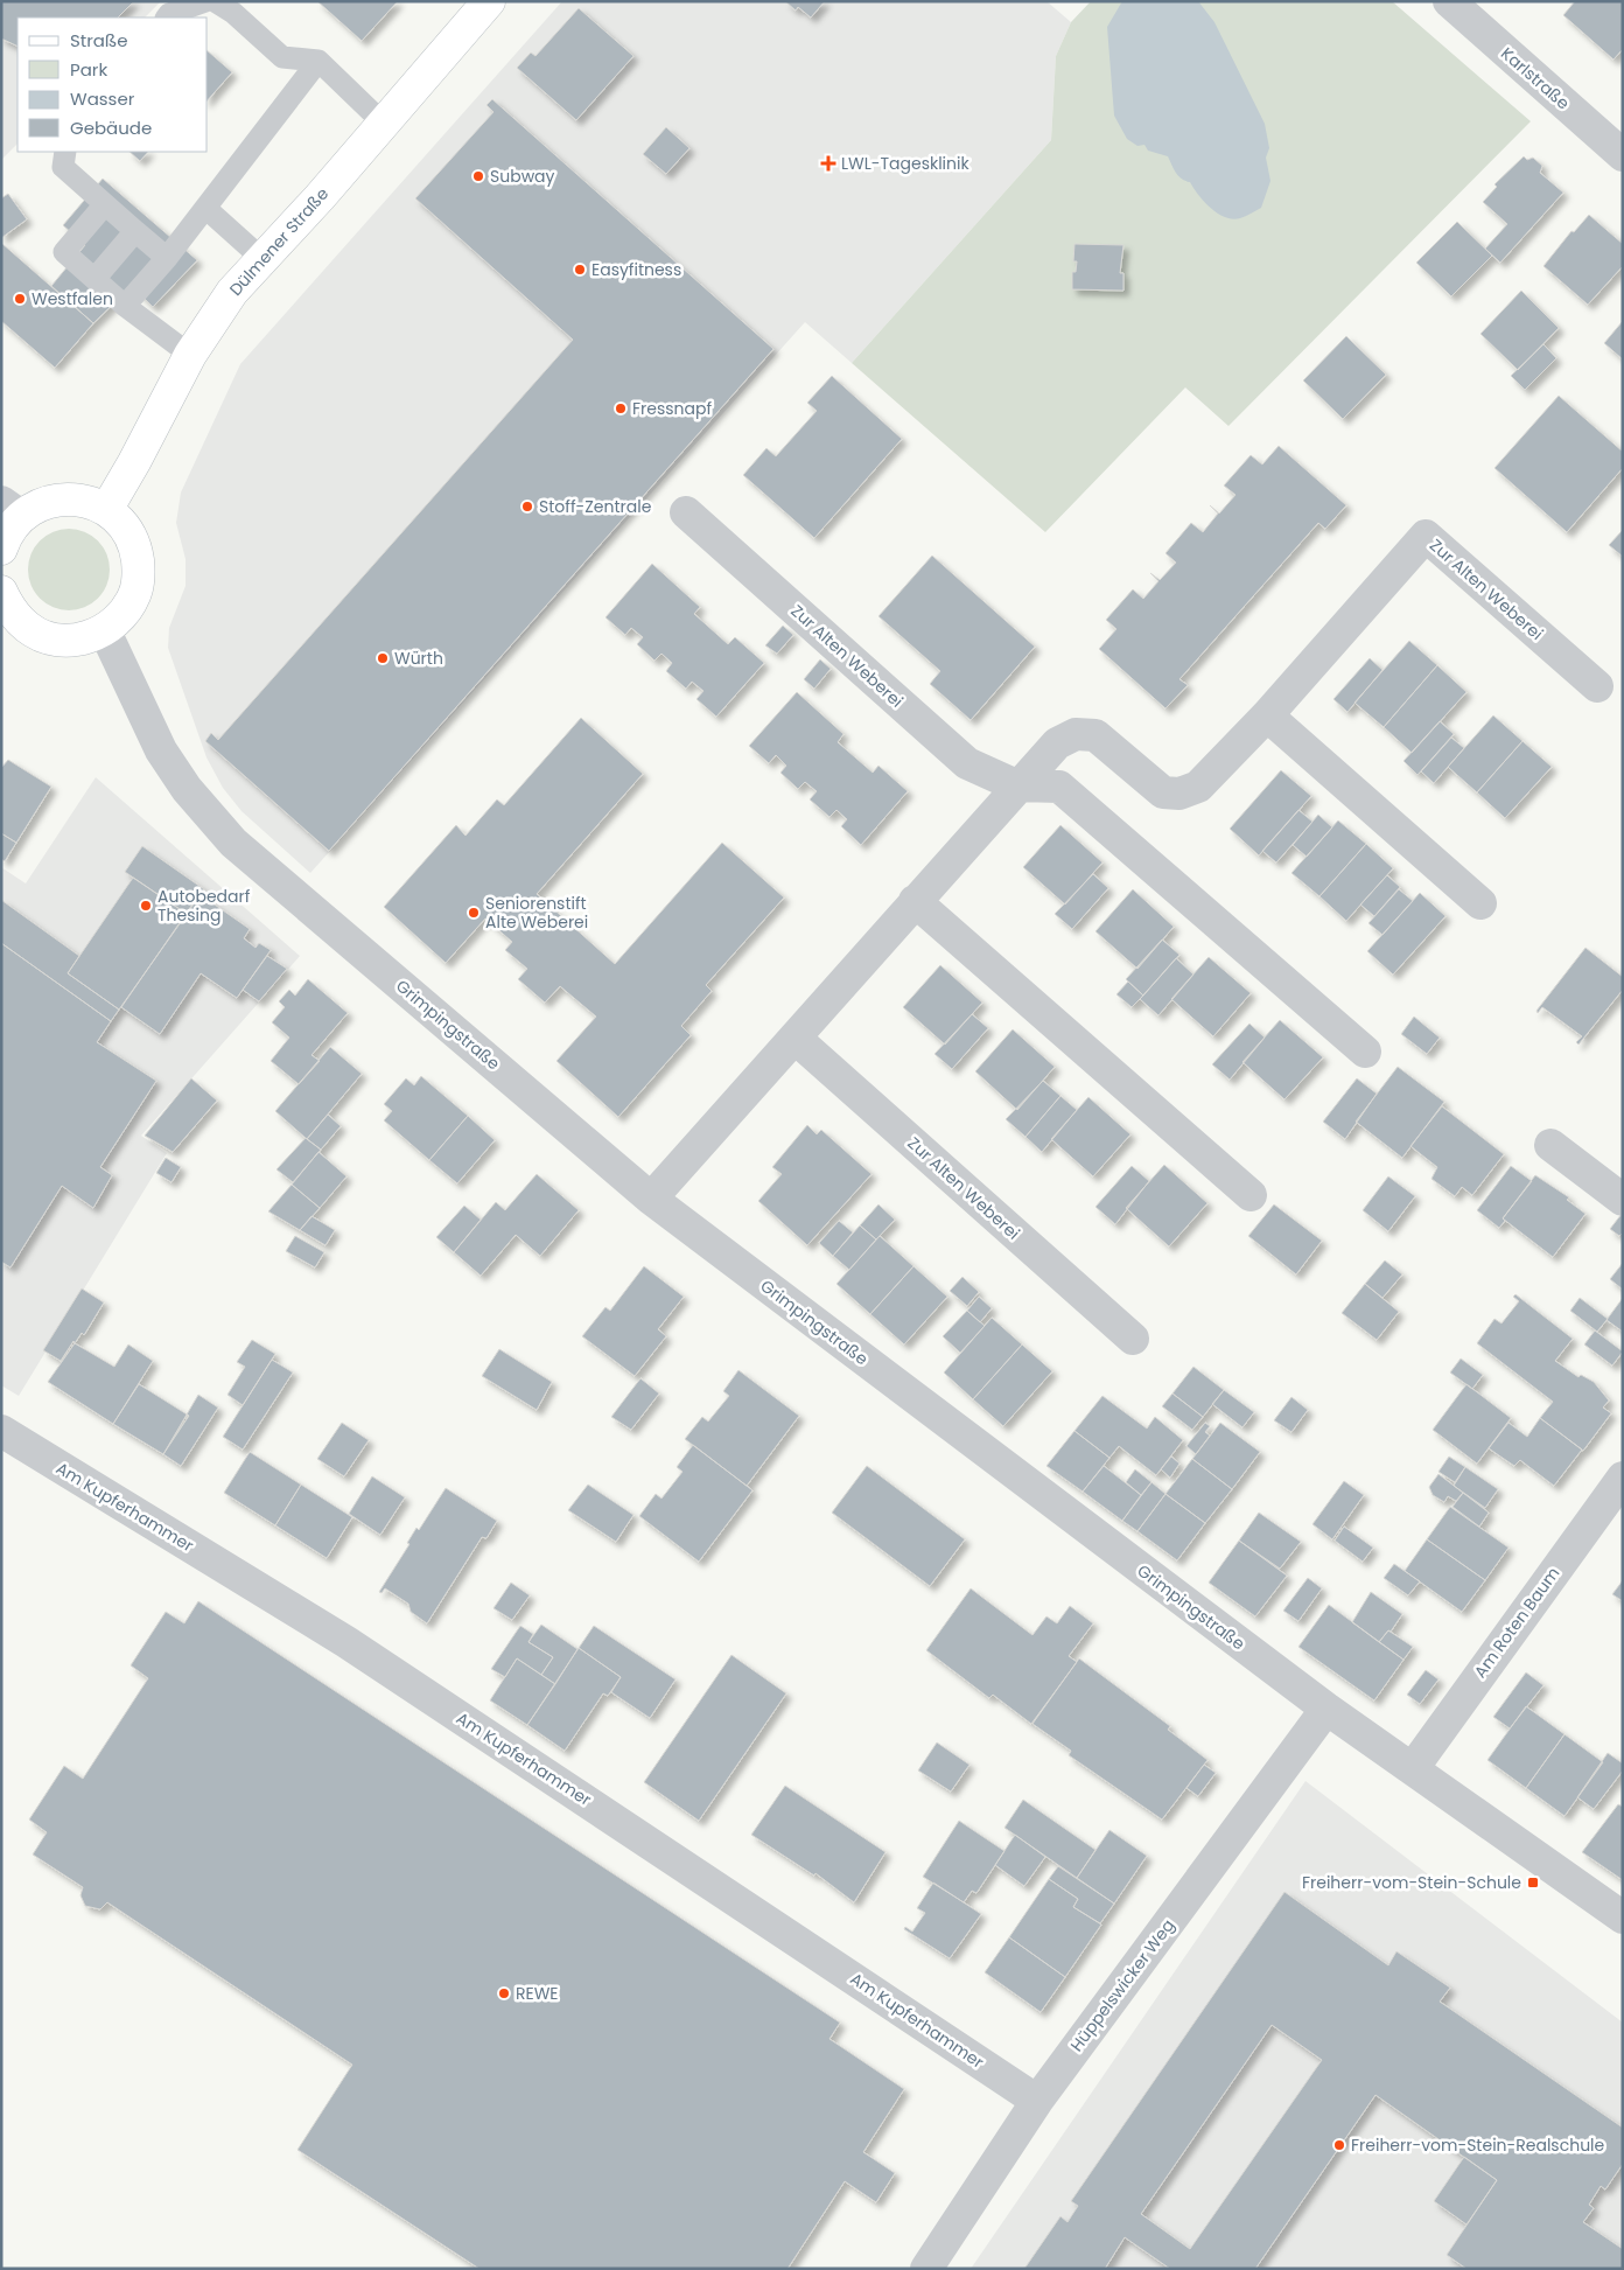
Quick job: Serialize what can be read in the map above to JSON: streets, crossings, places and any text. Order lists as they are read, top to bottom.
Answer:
{
  "streets": {
    "street": [
      "Karlstraße",
      "Dülmener Straße",
      "Zur Alten Weberei",
      "Grimpingstraße",
      "Am Kupferhammer",
      "Am Roten Baum",
      "Hüppelswicker Weg"
    ]
  },
  "crossings": [
    ["Zur Alten Weberei", "Grimpingstraße"],
    ["Grimpingstraße", "Am Roten Baum"],
    ["Grimpingstraße", "Hüppelswicker Weg"],
    ["Am Kupferhammer", "Hüppelswicker Weg"]
  ],
  "places": {
    "health": ["LWL-Tagesklinik"],
    "other": [
      "Subway",
      "Easyfitness",
      "Westfalen",
      "Fressnapf",
      "Stoff-Zentrale",
      "Würth",
      "Autobedarf Thesing",
      "Seniorenstift Alte Weberei",
      "REWE",
      "Freiherr-vom-Stein-Realschule"
    ],
    "transit": ["Freiherr-vom-Stein-Schule"]
  },
  "legend": [
    "Straße",
    "Park",
    "Wasser",
    "Gebäude"
  ]
}
